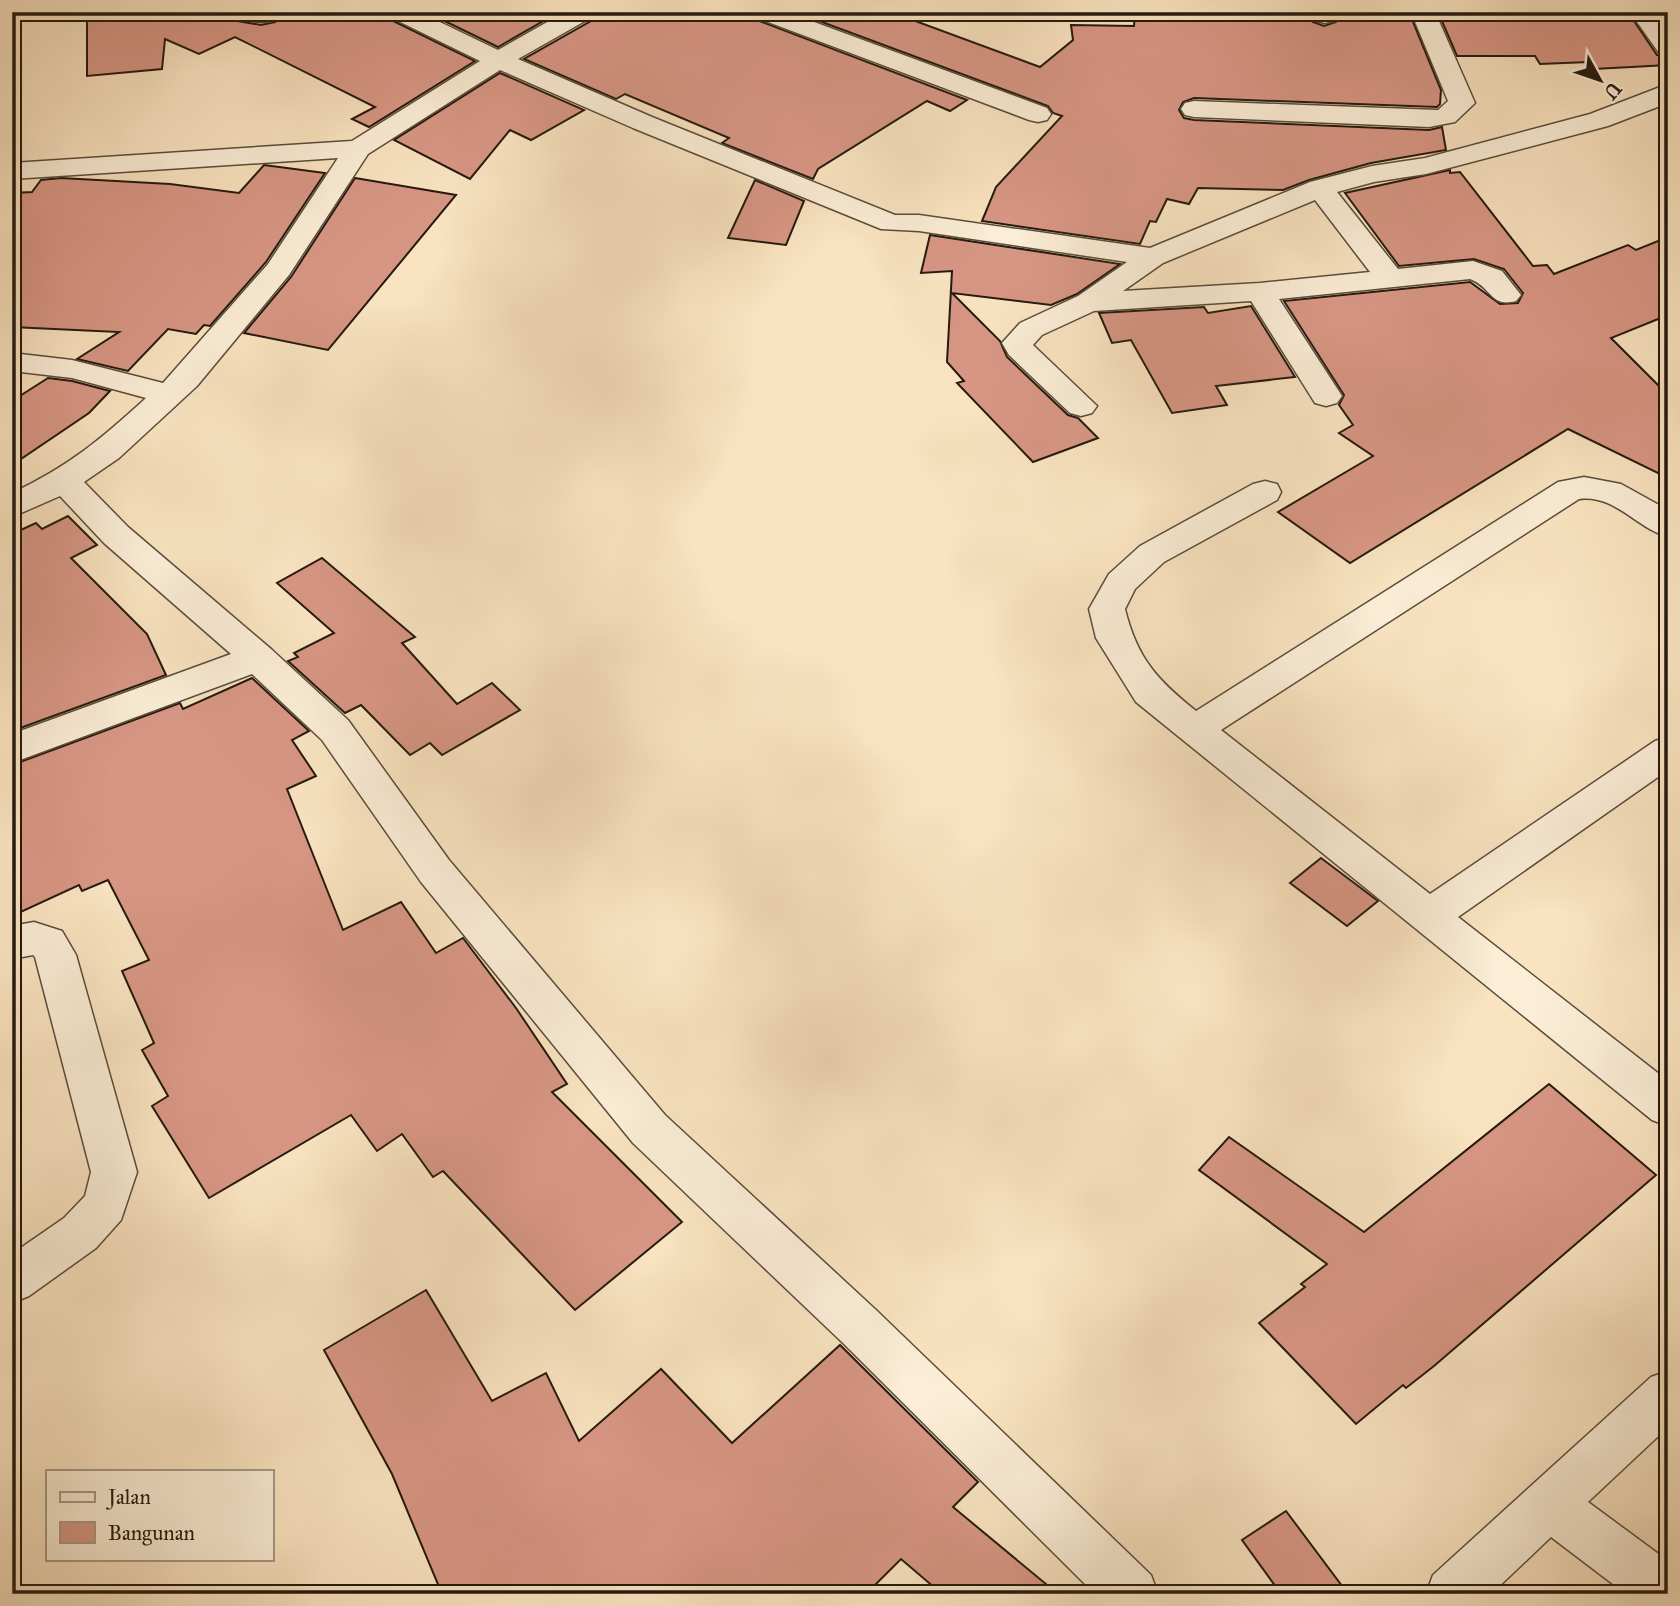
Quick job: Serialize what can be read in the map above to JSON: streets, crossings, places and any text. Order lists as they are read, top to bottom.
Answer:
{
  "legend": ["Jalan", "Bangunan"],
  "north": "bottom right"
}
